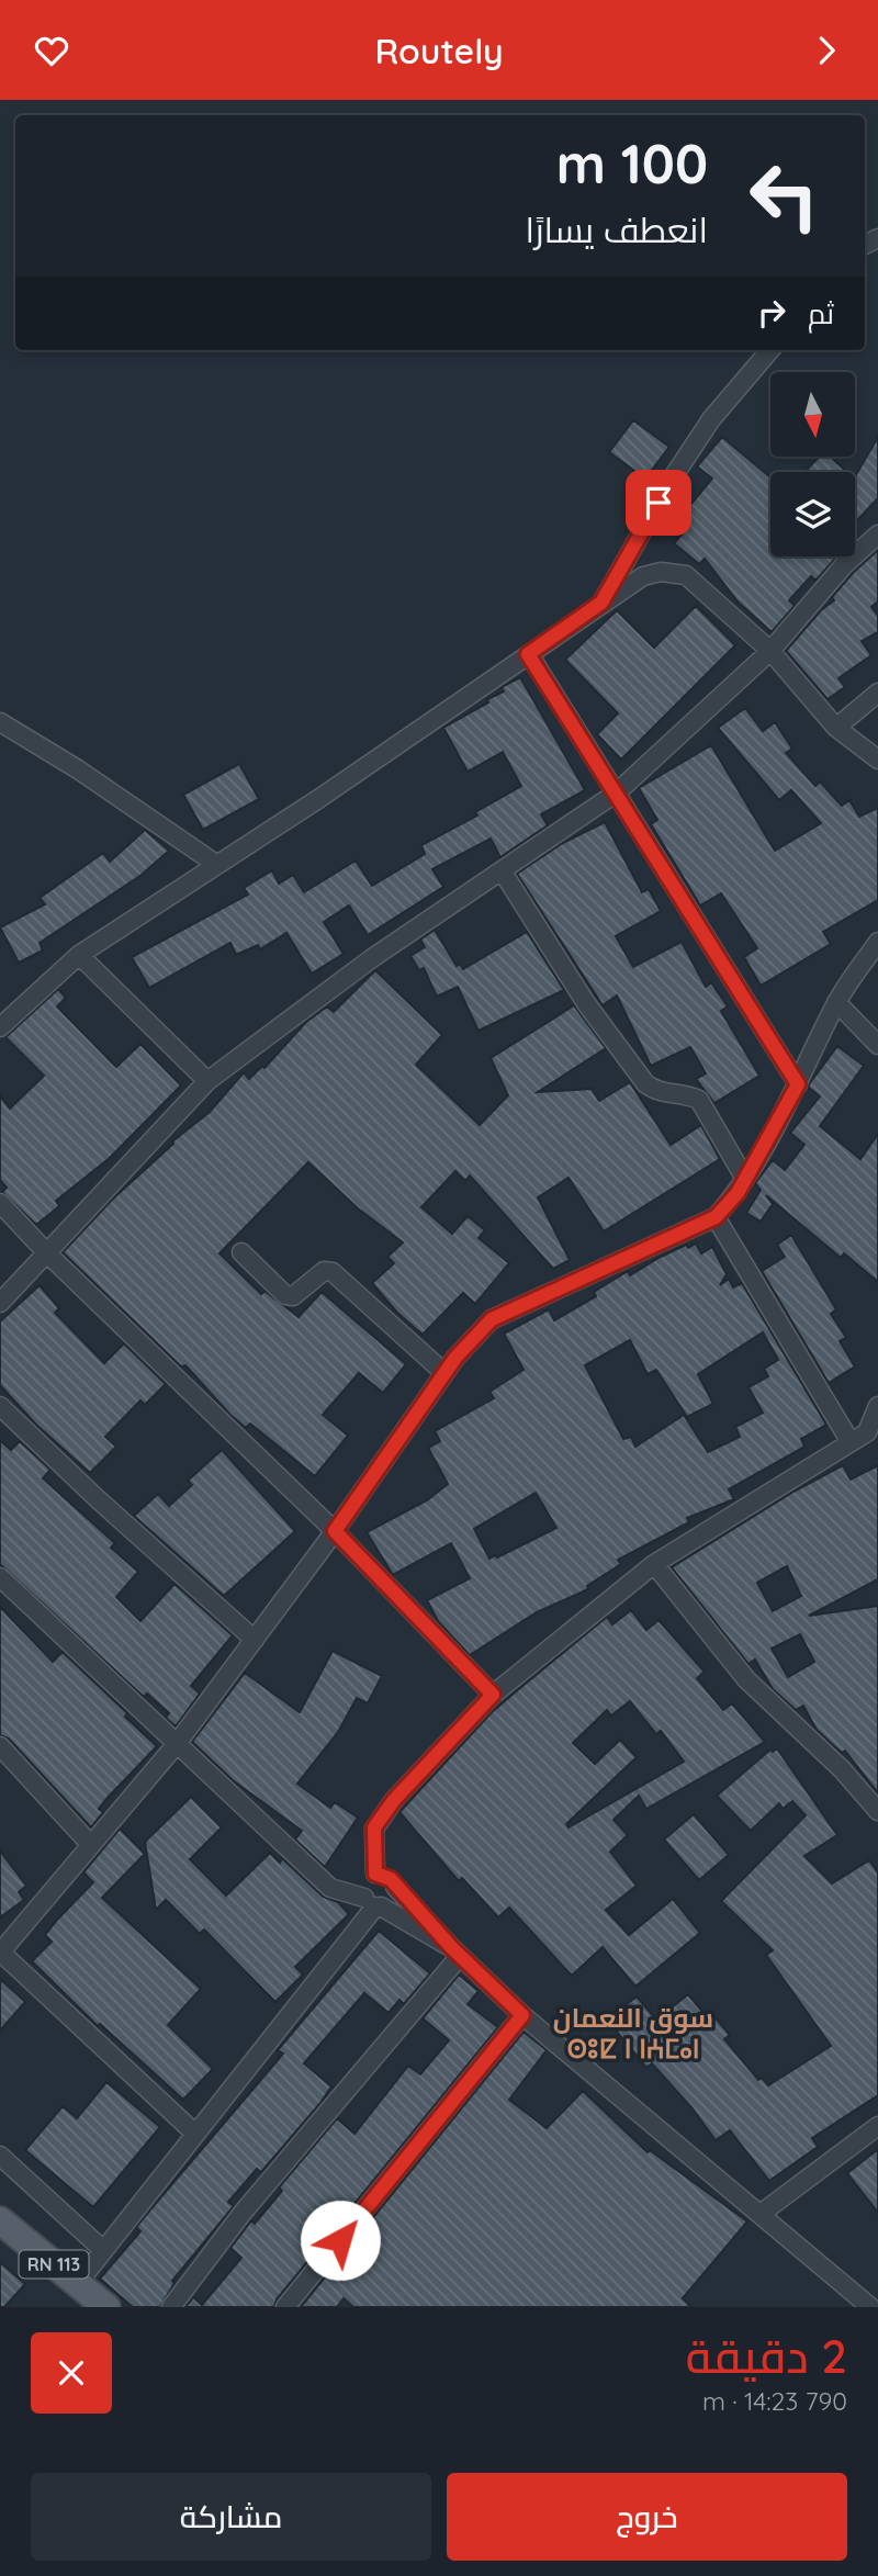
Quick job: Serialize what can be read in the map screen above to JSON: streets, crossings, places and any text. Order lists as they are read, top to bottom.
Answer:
{
  "streets": {
    "main road": ["RN 113"]
  },
  "districts": ["سوق النعمان ⵙⵓⵇ ⵏ ⵏⵄⵎⴰⵏ"],
  "north": "bottom",
  "page": {
    "header": "Routely",
    "turn": ["100 m", "انعطف يسارًا"],
    "then": "ثم",
    "heading": ["2 دقيقة", "790 m · 14:23"],
    "buttons": ["خروج", "مشاركة"]
  }
}
